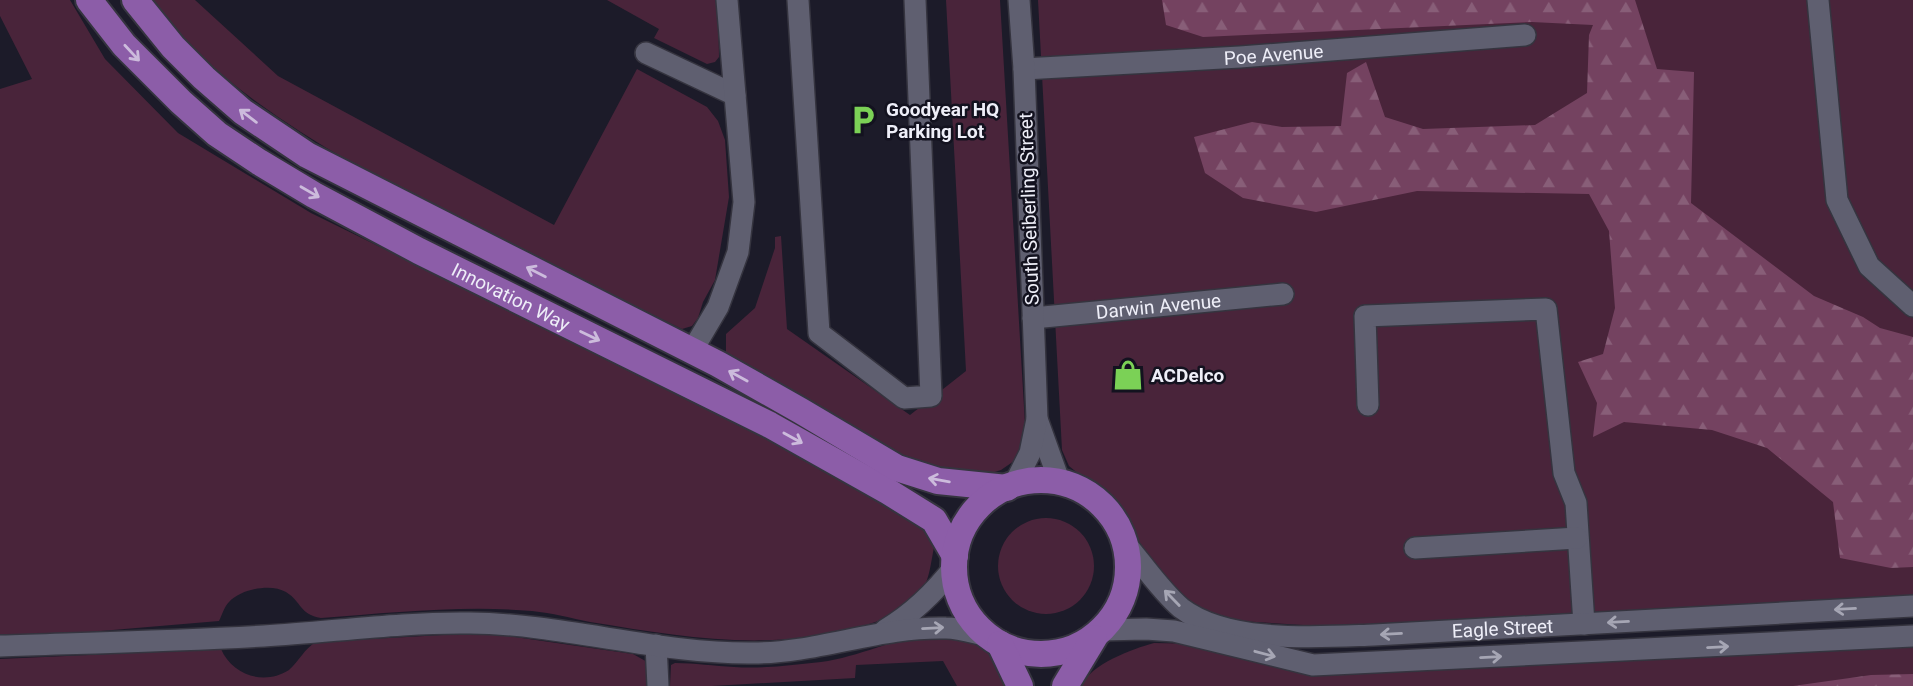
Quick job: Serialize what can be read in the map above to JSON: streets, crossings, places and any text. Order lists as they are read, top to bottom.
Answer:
{
  "streets": {
    "main road": ["Innovation Way"],
    "street": [
      "Poe Avenue",
      "South Seiberling Street",
      "Darwin Avenue",
      "Eagle Street"
    ]
  },
  "crossings": [
    ["Poe Avenue", "South Seiberling Street"],
    ["South Seiberling Street", "Innovation Way"],
    ["South Seiberling Street", "Darwin Avenue"],
    ["South Seiberling Street", "Eagle Street"],
    ["Innovation Way", "Eagle Street"]
  ],
  "places": {
    "parking": ["Goodyear HQ Parking Lot"],
    "shop": ["ACDelco"]
  }
}
